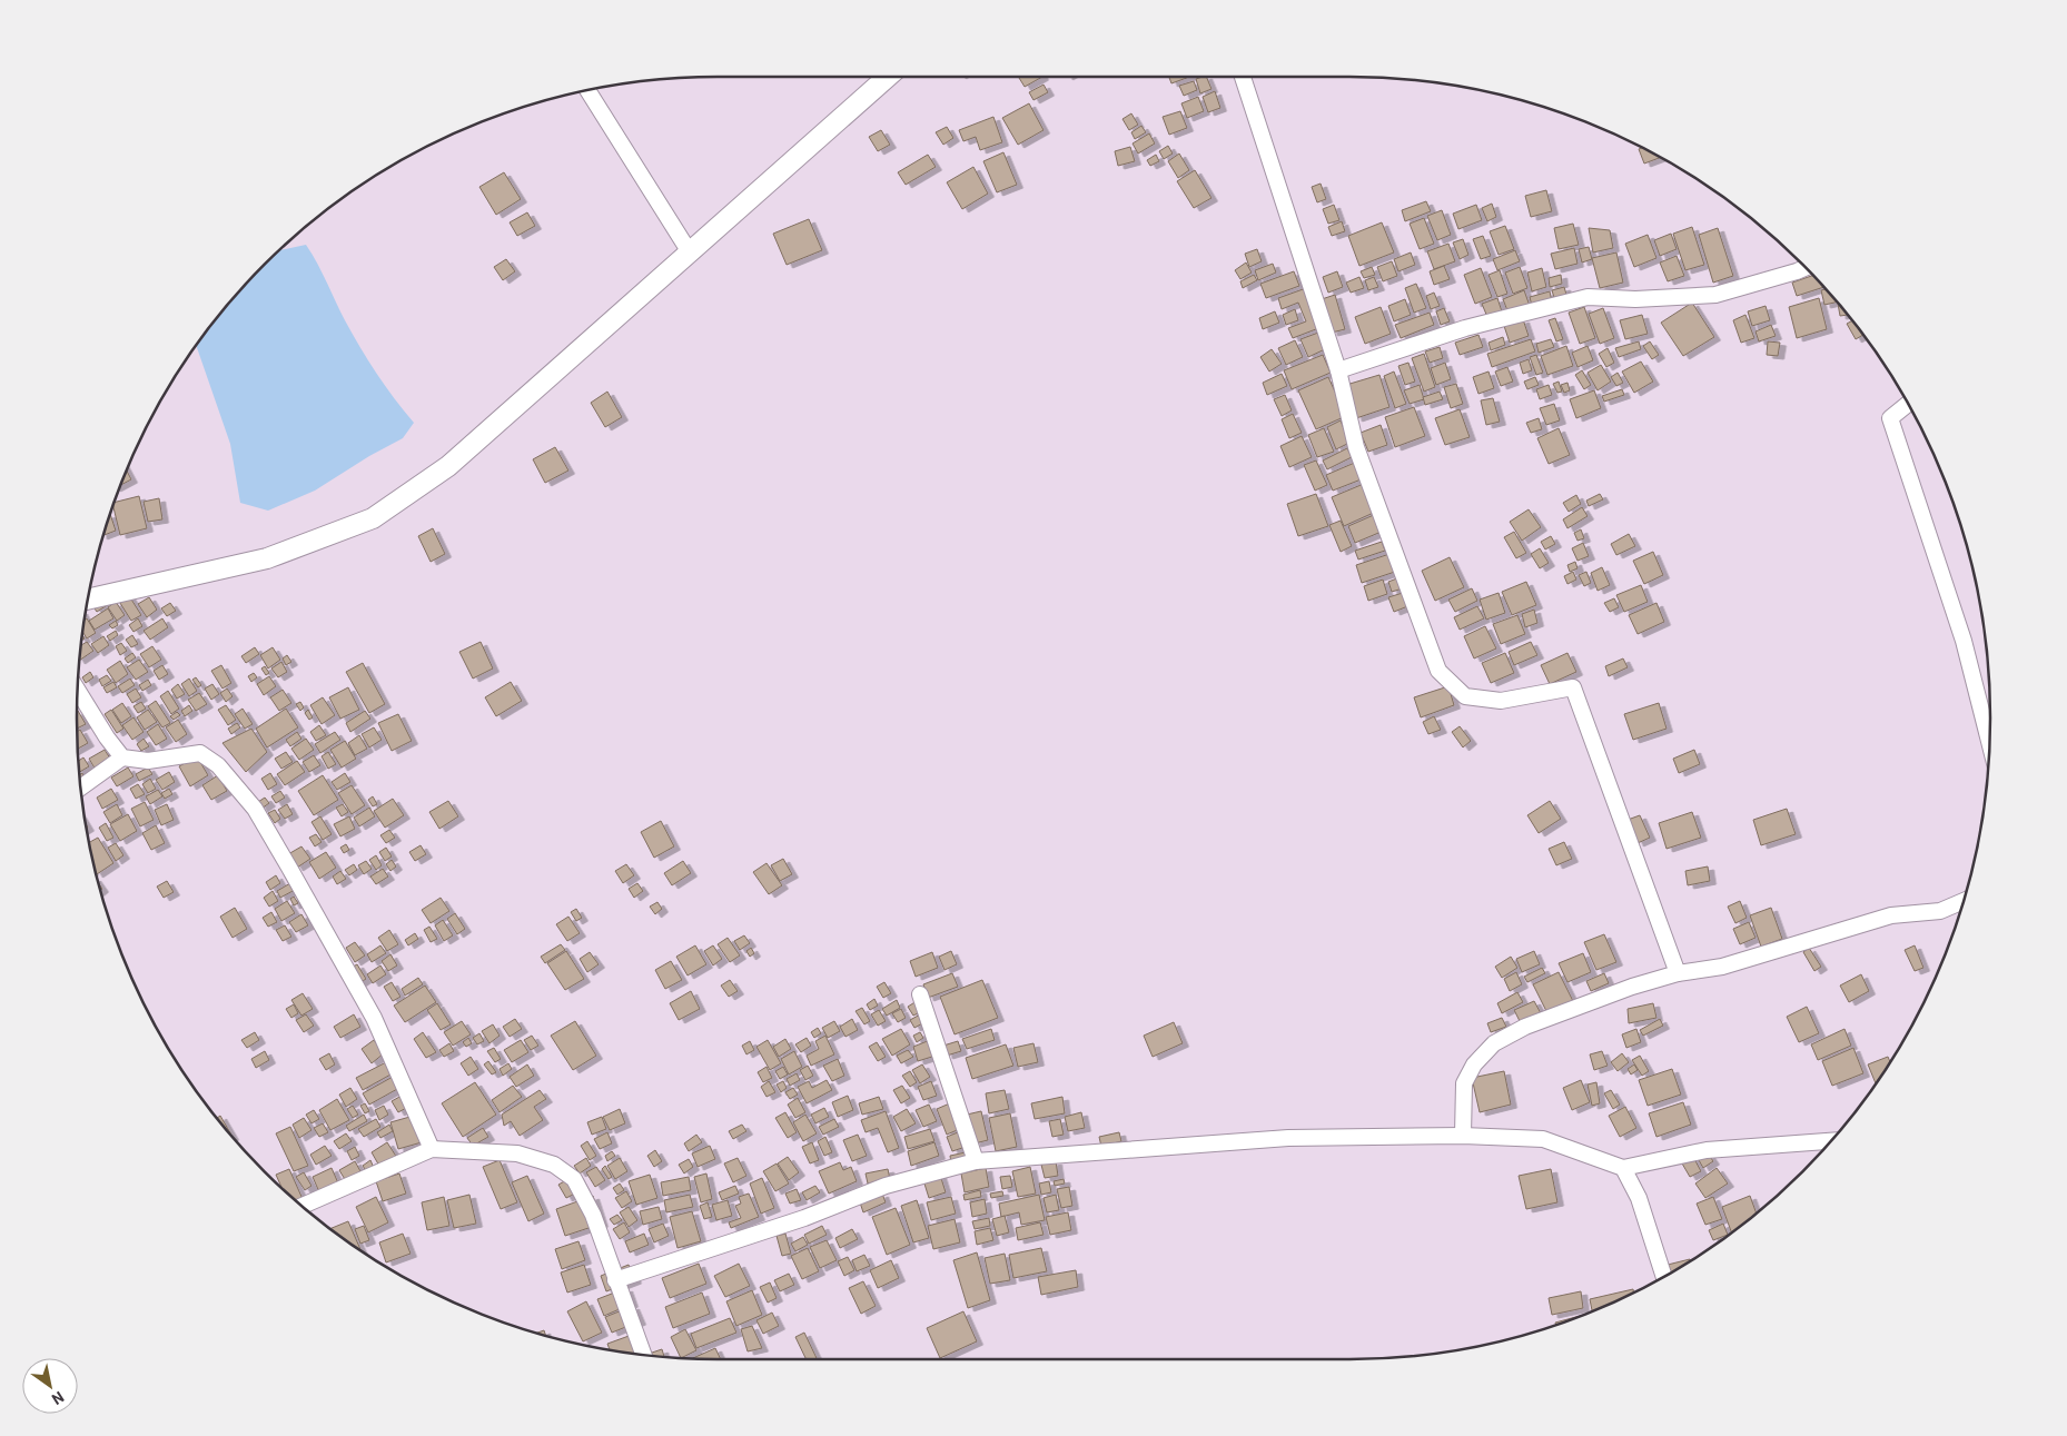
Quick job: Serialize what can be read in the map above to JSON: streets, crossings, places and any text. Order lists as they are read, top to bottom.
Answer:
{
  "north": "bottom right"
}
